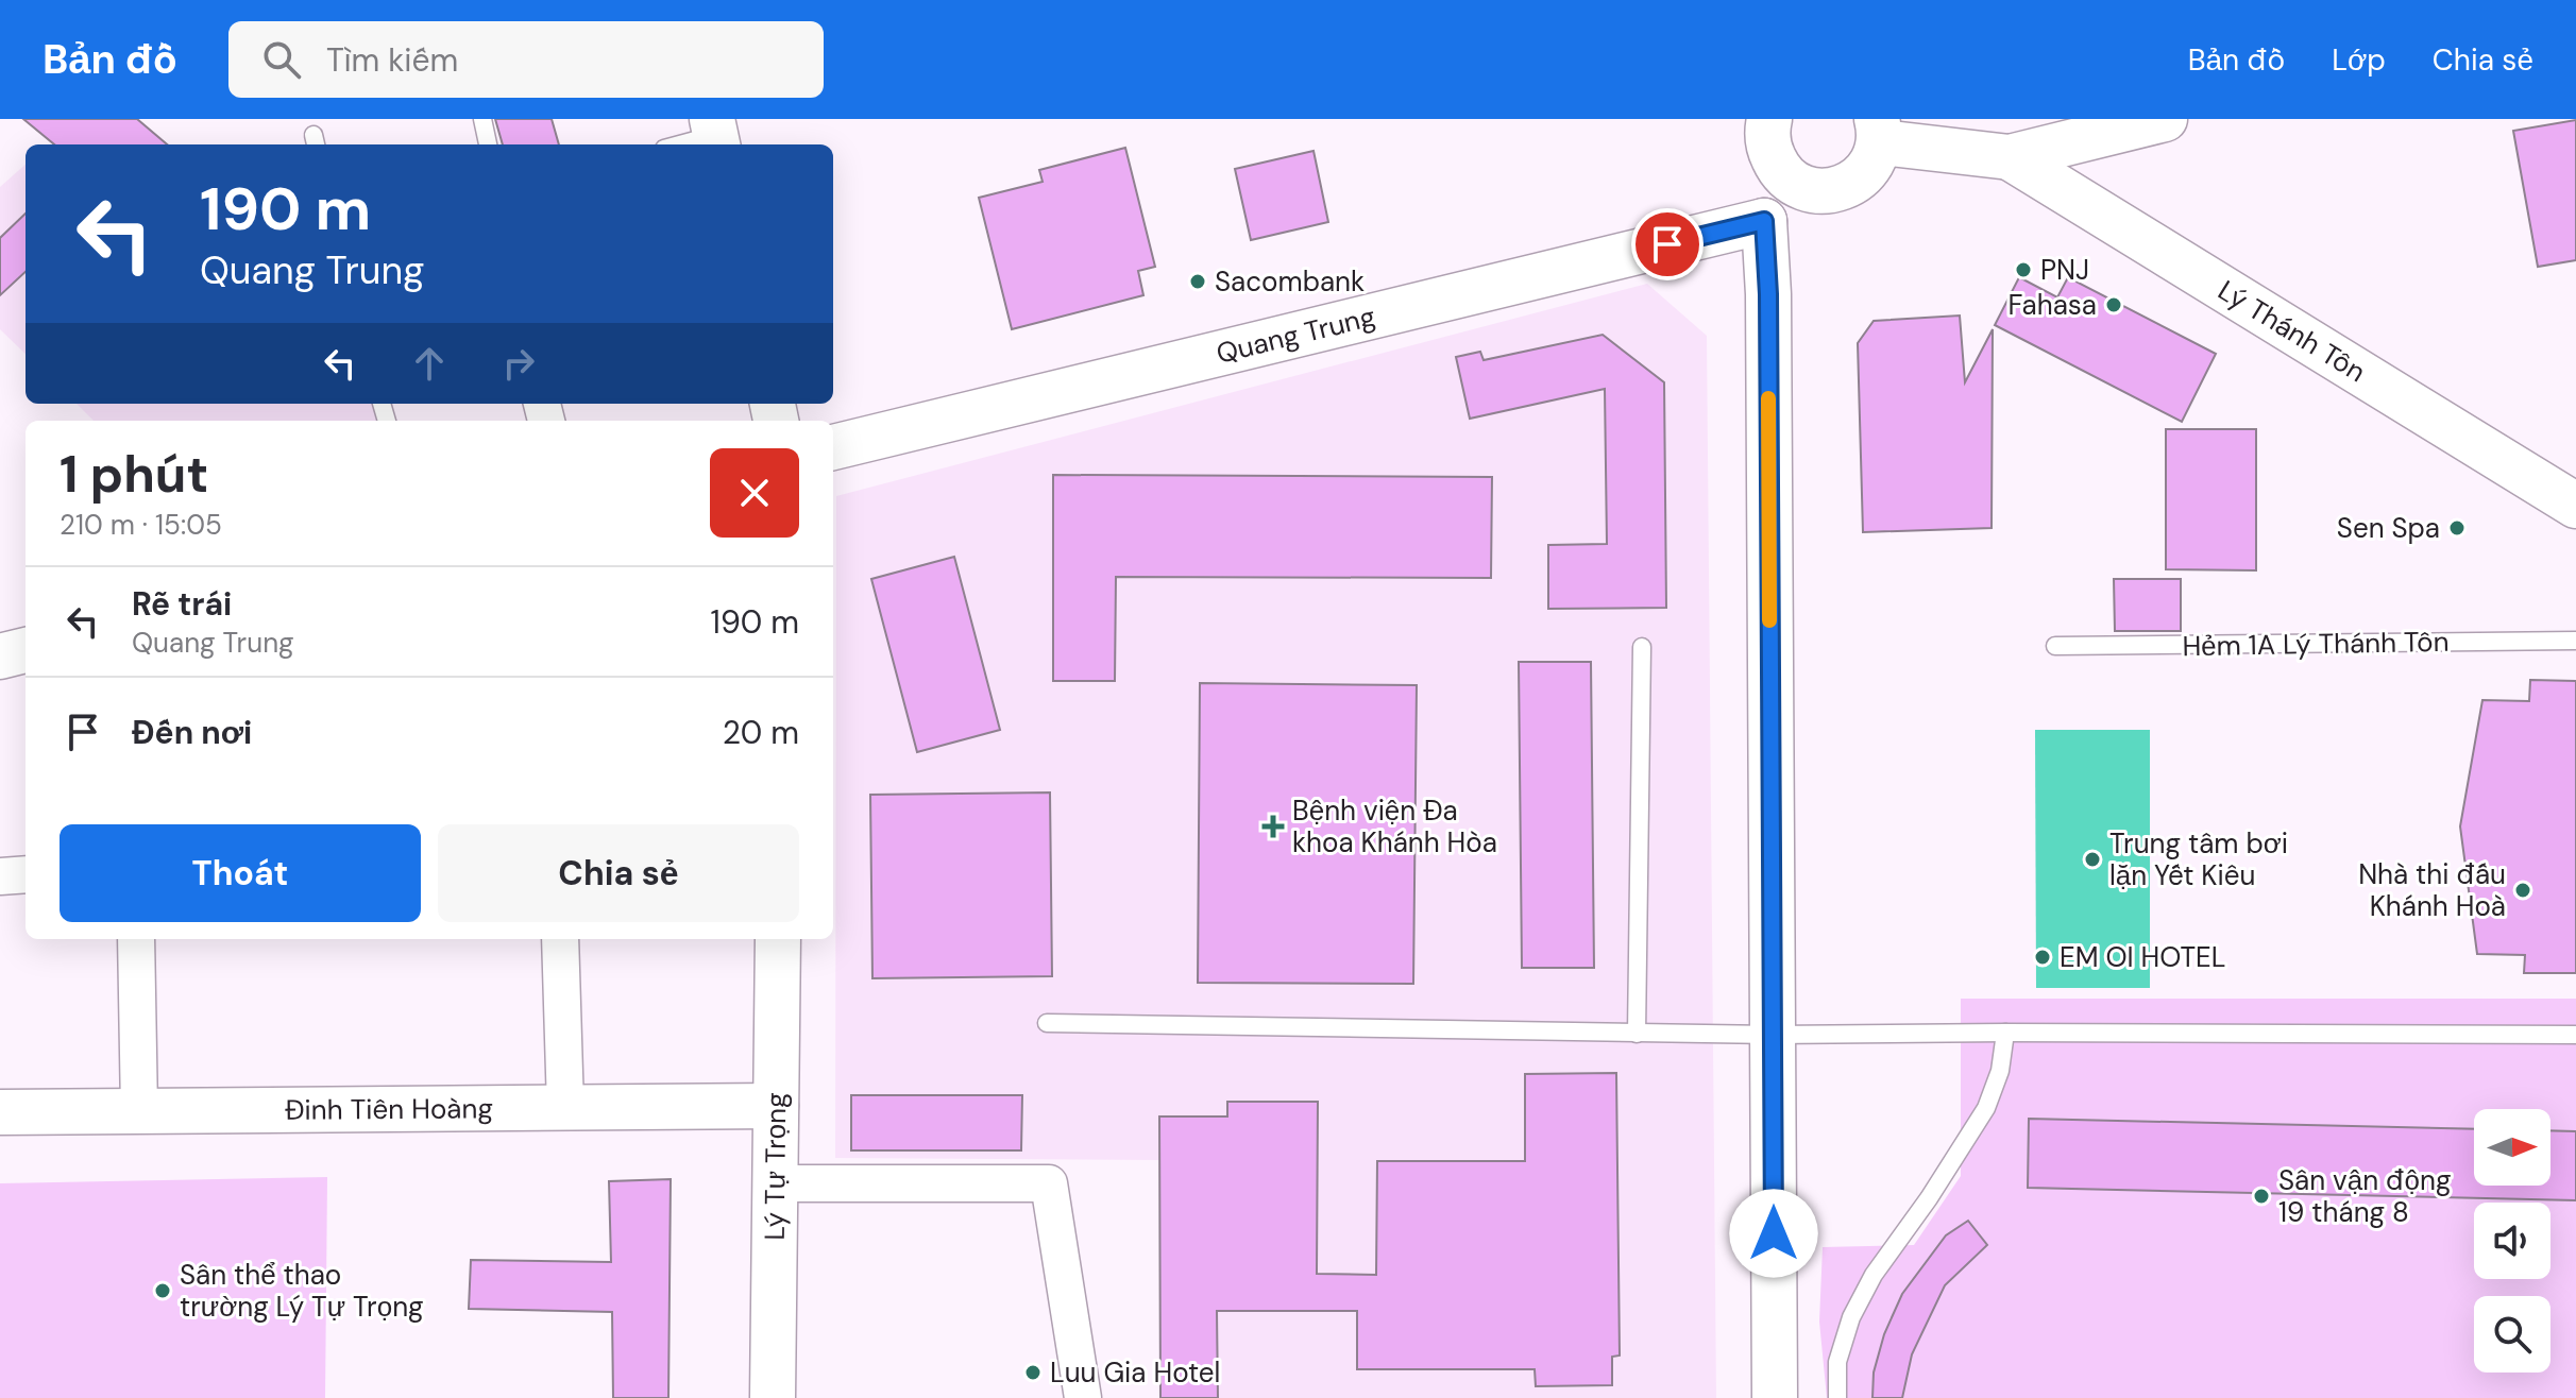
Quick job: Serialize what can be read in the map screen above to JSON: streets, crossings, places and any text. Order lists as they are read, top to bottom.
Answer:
{
  "streets": {
    "street": [
      "Lý Thánh Tôn",
      "Quang Trung",
      "Đinh Tiên Hoàng",
      "Lý Tự Trọng"
    ],
    "lane": ["Hẻm 1A Lý Thánh Tôn"]
  },
  "crossings": [
    ["Đinh Tiên Hoàng", "Lý Tự Trọng"]
  ],
  "places": {
    "other": [
      "PNJ",
      "Sacombank",
      "Fahasa",
      "Sen Spa",
      "Trung tâm bơi lặn Yết Kiêu",
      "Nhà thi đấu Khánh Hoà",
      "EM OI HOTEL",
      "Sân vận động 19 tháng 8",
      "Sân thể thao trường Lý Tự Trọng",
      "Luu Gia Hotel"
    ],
    "health": ["Bệnh viện Đa khoa Khánh Hòa"]
  },
  "north": "right",
  "page": {
    "header": "Bản đồ",
    "search": "Tìm kiếm",
    "nav": ["Bản đồ", "Lớp", "Chia sẻ"],
    "turn": ["190 m", "Quang Trung"],
    "heading": ["1 phút", "210 m · 15:05"],
    "list": [
      {
        "name": "Rẽ trái",
        "note": "Quang Trung",
        "value": "190 m"
      },
      {
        "name": "Đến nơi",
        "value": "20 m"
      }
    ],
    "buttons": ["Thoát", "Chia sẻ"]
  }
}
